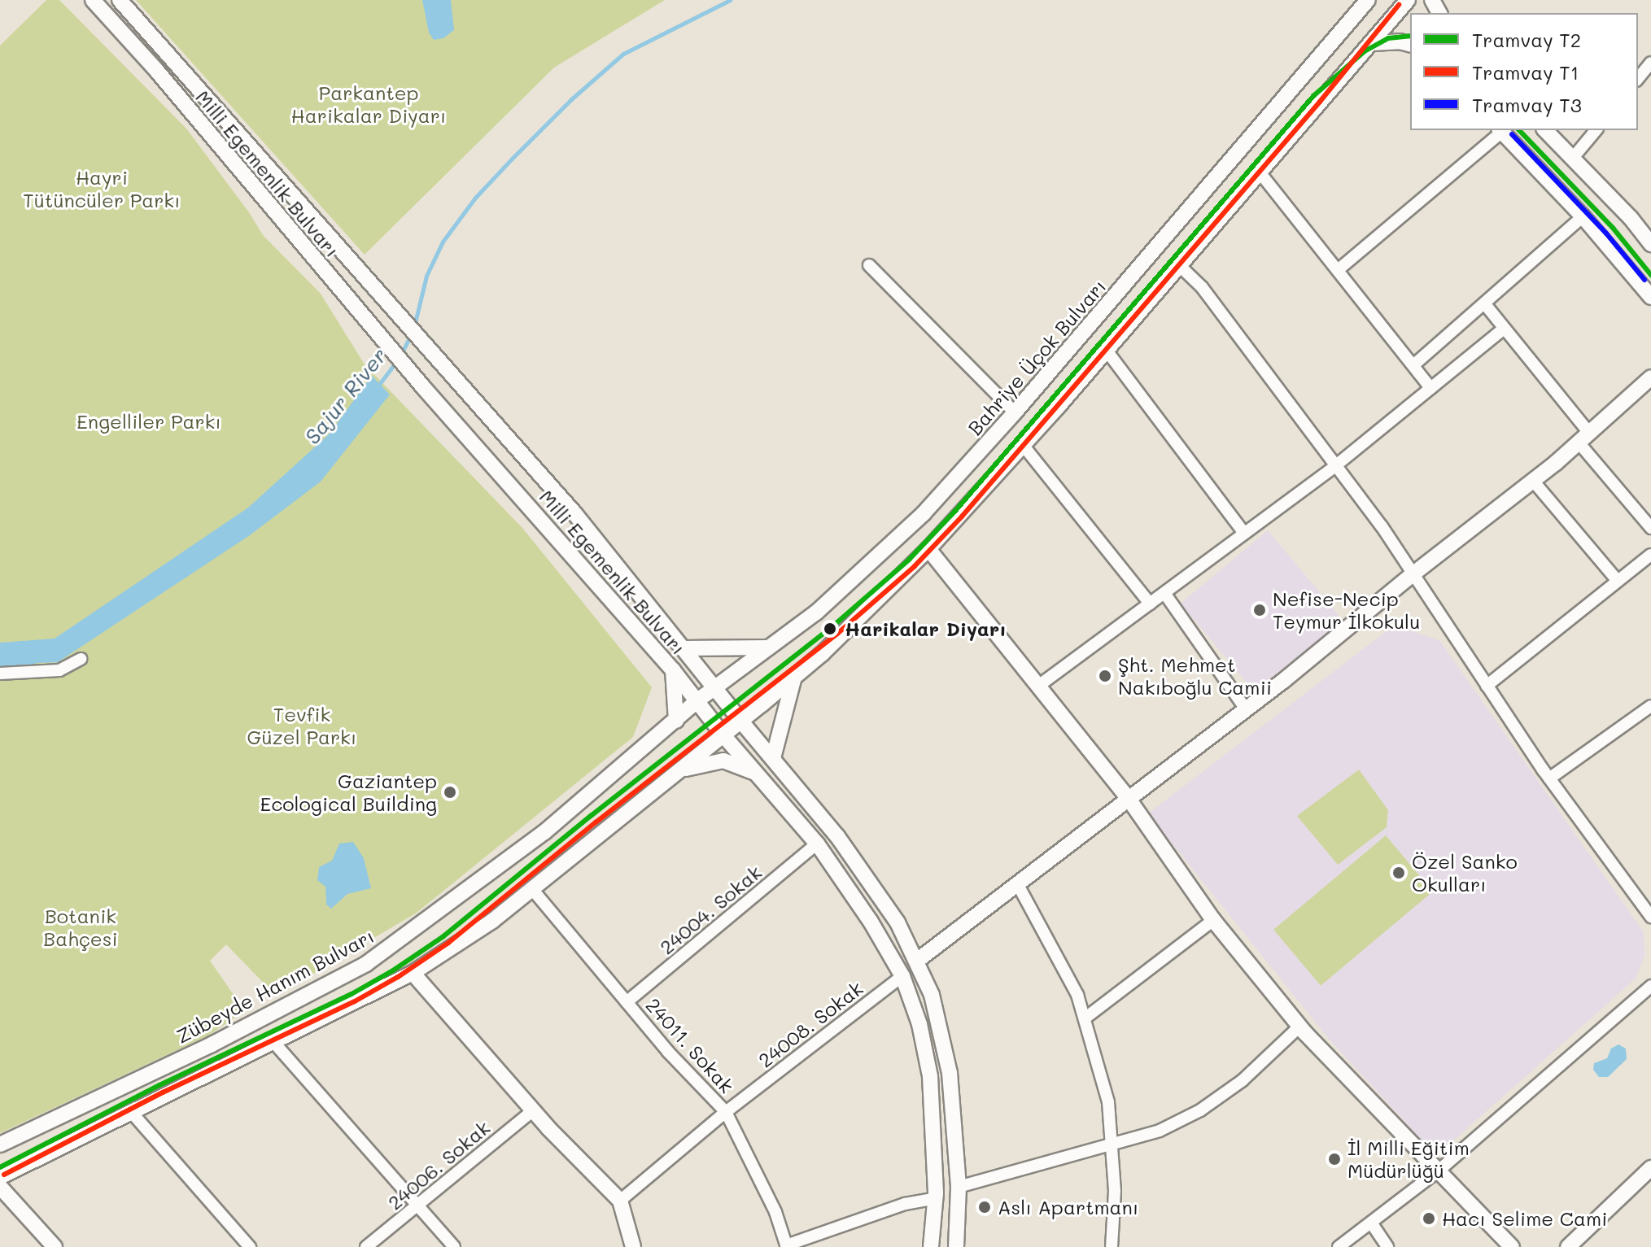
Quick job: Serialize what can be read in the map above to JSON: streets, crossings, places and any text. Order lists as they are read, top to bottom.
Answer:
{
  "streets": {
    "main road": ["Milli Egemenlik Bulvarı", "Bahriye Üçok Bulvarı", "Zübeyde Hanım Bulvarı"],
    "street": [
      "24004. Sokak",
      "24008. Sokak",
      "24011. Sokak",
      "24006. Sokak"
    ]
  },
  "crossings": [
    ["Milli Egemenlik Bulvarı", "Bahriye Üçok Bulvarı"],
    ["Milli Egemenlik Bulvarı", "24004. Sokak"],
    ["Milli Egemenlik Bulvarı", "Zübeyde Hanım Bulvarı"],
    ["Milli Egemenlik Bulvarı", "24008. Sokak"],
    ["Bahriye Üçok Bulvarı", "Zübeyde Hanım Bulvarı"],
    ["24004. Sokak", "24011. Sokak"],
    ["24008. Sokak", "24011. Sokak"]
  ],
  "water": ["Sajur River"],
  "parks": [
    "Parkantep Harikalar Diyarı",
    "Hayri Tütüncüler Parkı",
    "Engelliler Parkı",
    "Tevfik Güzel Parkı",
    "Botanik Bahçesi"
  ],
  "places": [
    "Nefise-Necip Teymur İlkokulu",
    "Harikalar Diyarı",
    "Şht. Mehmet Nakıboğlu Camii",
    "Gaziantep Ecological Building",
    "Özel Sanko Okulları",
    "İl Milli Eğitim Müdürlüğü",
    "Aslı Apartmanı",
    "Hacı Selime Cami"
  ],
  "lines": ["tram line T1", "tram line T2", "tram line T3"],
  "legend": ["Tramvay T2", "Tramvay T1", "Tramvay T3"]
}
